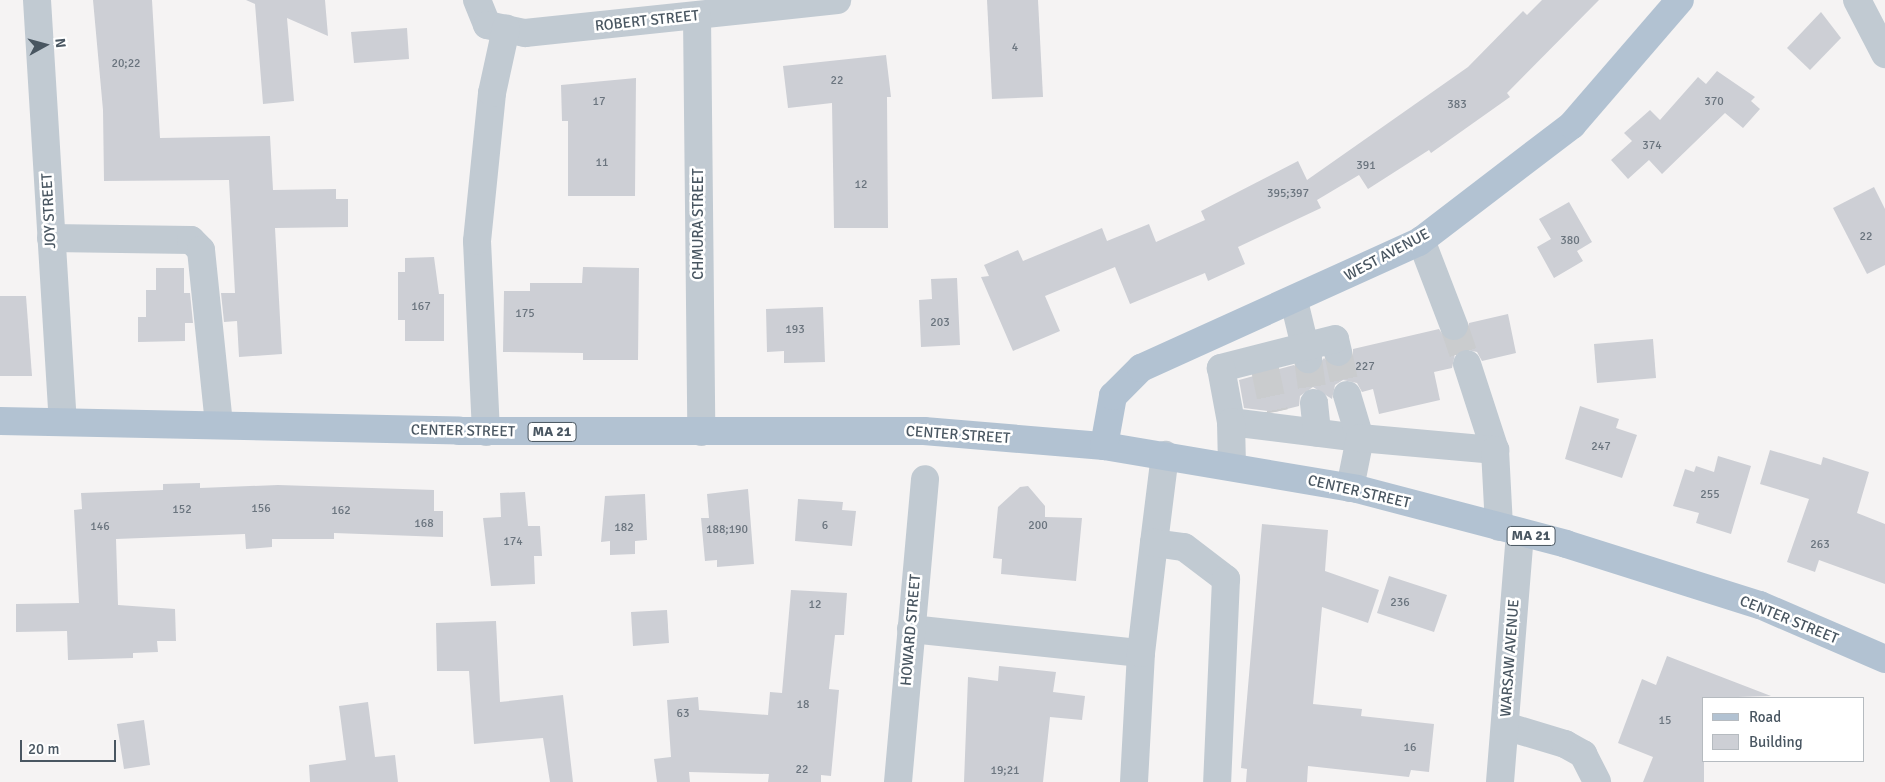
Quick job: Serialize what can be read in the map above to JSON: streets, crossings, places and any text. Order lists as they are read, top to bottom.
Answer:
{
  "streets": {
    "main road": ["WEST AVENUE", "CENTER STREET", "MA 21"],
    "street": [
      "ROBERT STREET",
      "JOY STREET",
      "CHMURA STREET",
      "HOWARD STREET",
      "WARSAW AVENUE"
    ]
  },
  "crossings": [
    ["ROBERT STREET", "CHMURA STREET"],
    ["JOY STREET", "CENTER STREET"],
    ["CHMURA STREET", "CENTER STREET"],
    ["WEST AVENUE", "CENTER STREET"],
    ["CENTER STREET", "WARSAW AVENUE"]
  ],
  "house_numbers": [
    "4",
    "20;22",
    "22",
    "17",
    "370",
    "383",
    "374",
    "11",
    "391",
    "12",
    "395;397",
    "22",
    "380",
    "167",
    "175",
    "203",
    "193",
    "227",
    "247",
    "255",
    "156",
    "152",
    "162",
    "168",
    "6",
    "200",
    "146",
    "182",
    "188;190",
    "174",
    "263",
    "236",
    "12",
    "18",
    "63",
    "15",
    "16",
    "22",
    "19;21"
  ],
  "legend": ["Road", "Building"],
  "scale_bar": "20 m",
  "north": "right"
}
